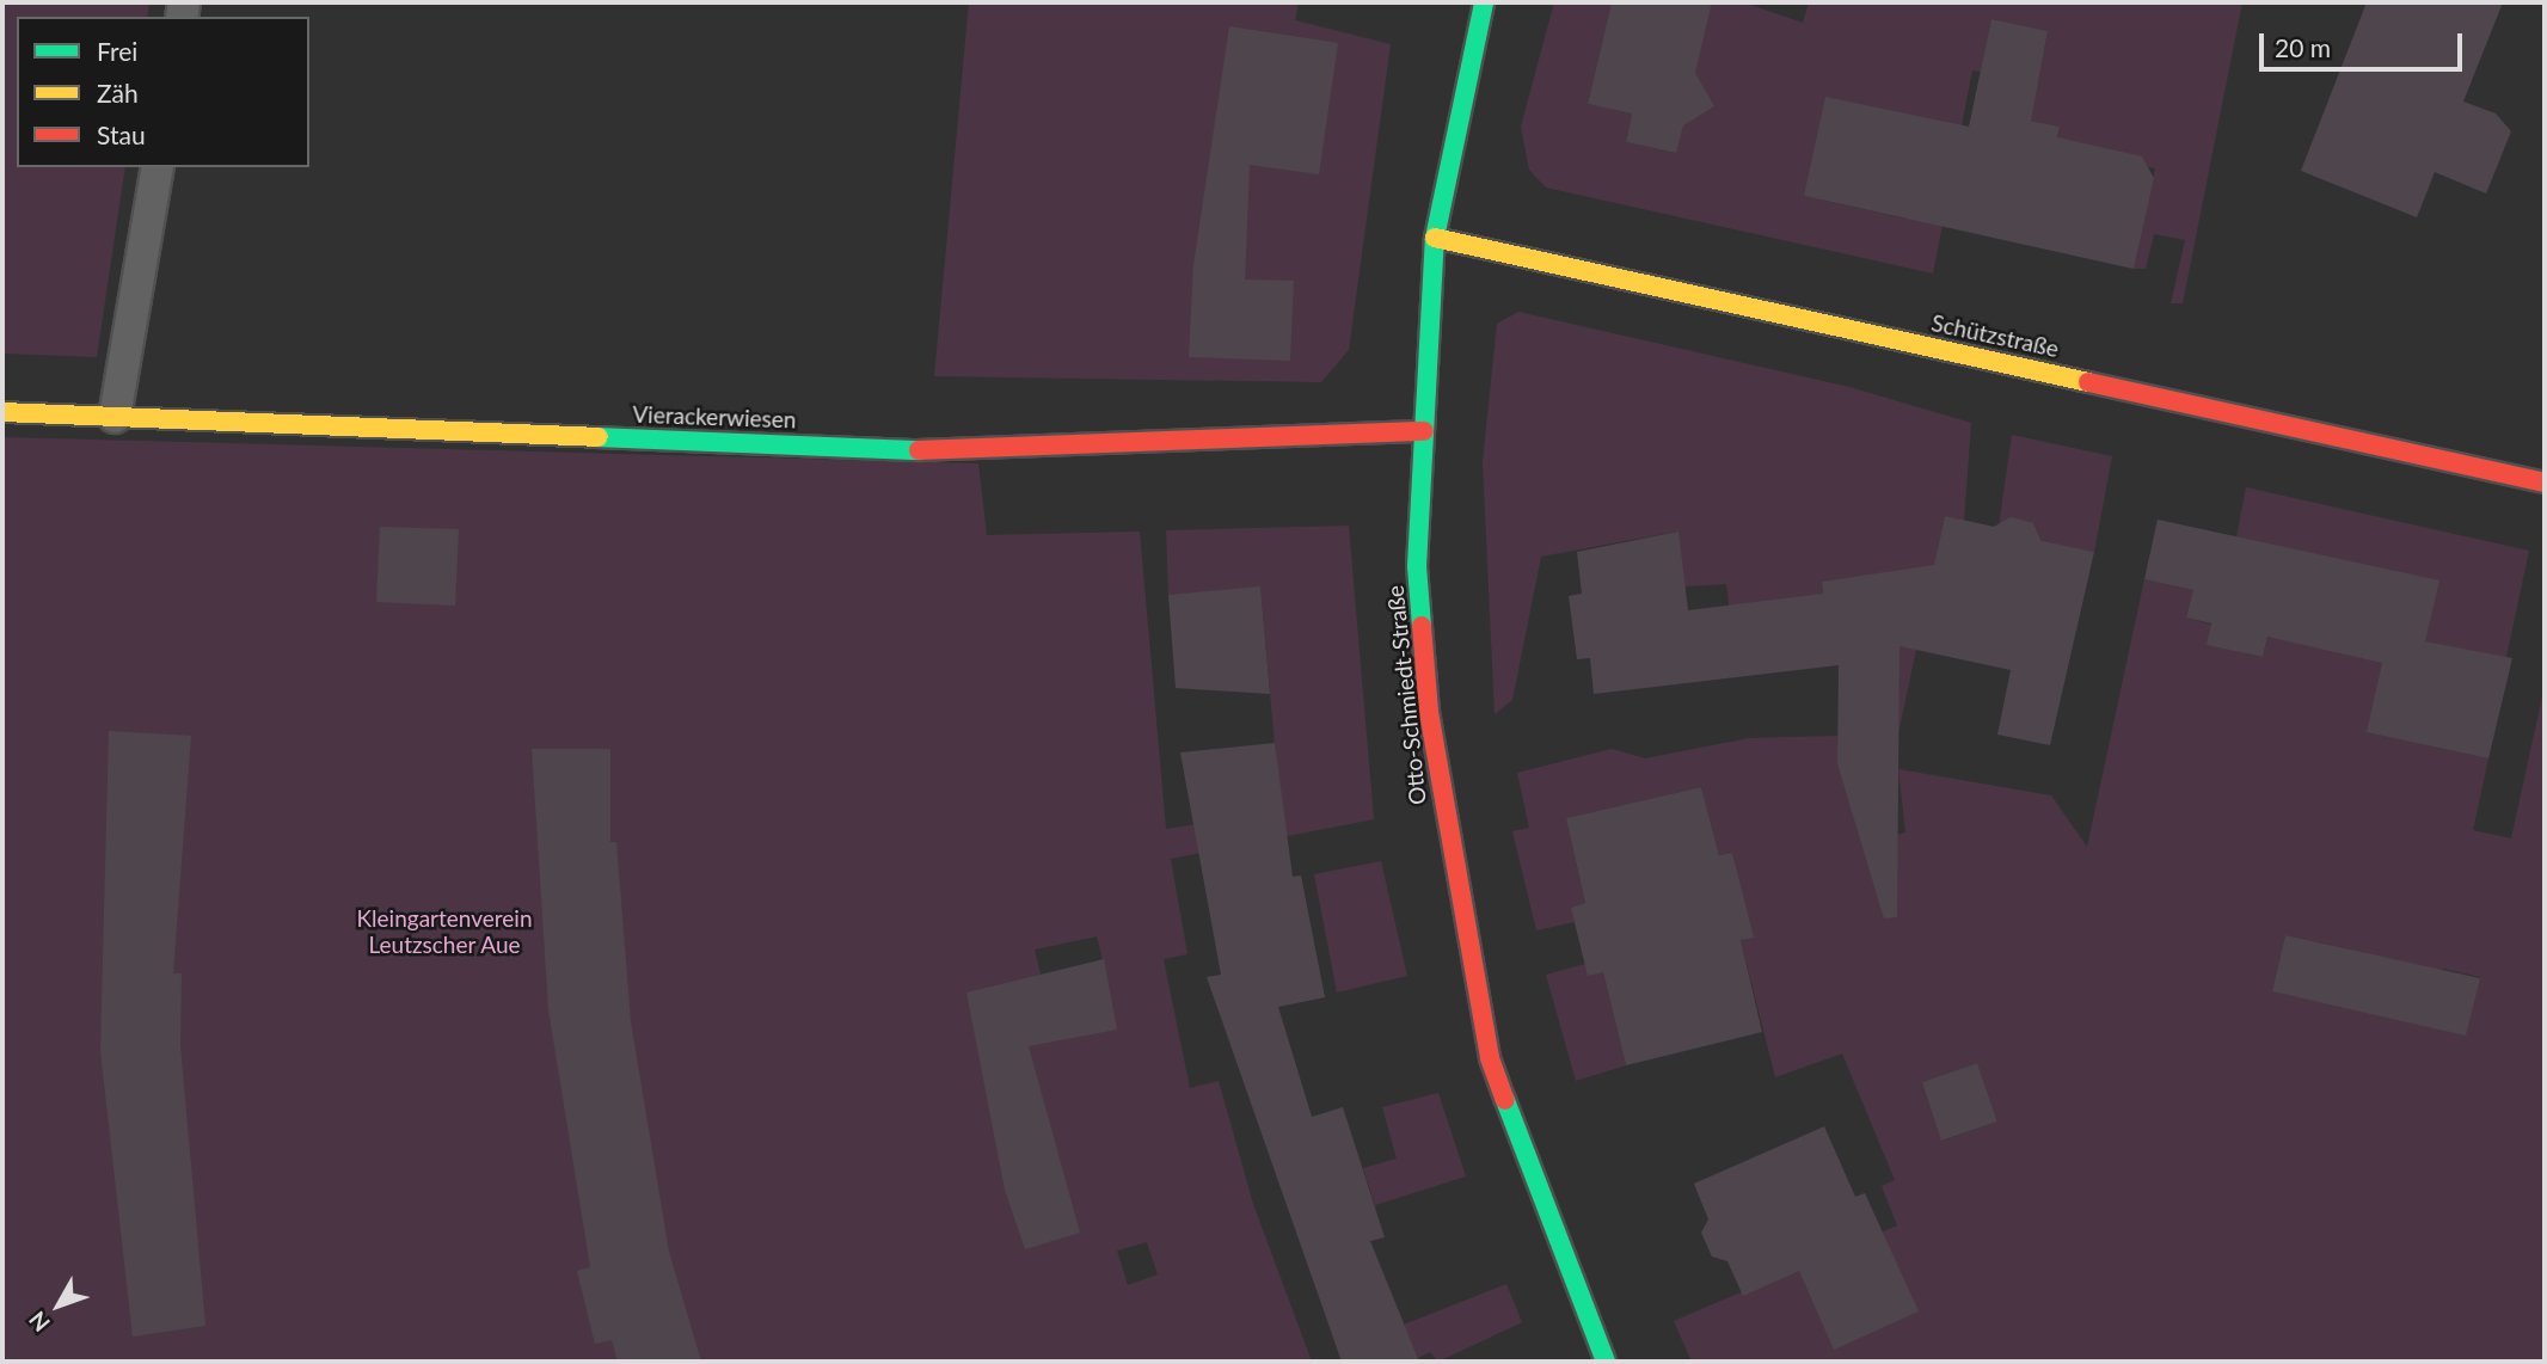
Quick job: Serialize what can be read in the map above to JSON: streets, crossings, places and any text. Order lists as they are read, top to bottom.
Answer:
{
  "streets": {
    "street": ["Schützstraße", "Vierackerwiesen", "Otto-Schmiedt-Straße"]
  },
  "crossings": [
    ["Schützstraße", "Otto-Schmiedt-Straße"],
    ["Vierackerwiesen", "Otto-Schmiedt-Straße"]
  ],
  "parks": ["Kleingartenverein Leutzscher Aue"],
  "legend": ["Frei", "Zäh", "Stau"],
  "scale_bar": "20 m",
  "north": "bottom left"
}
